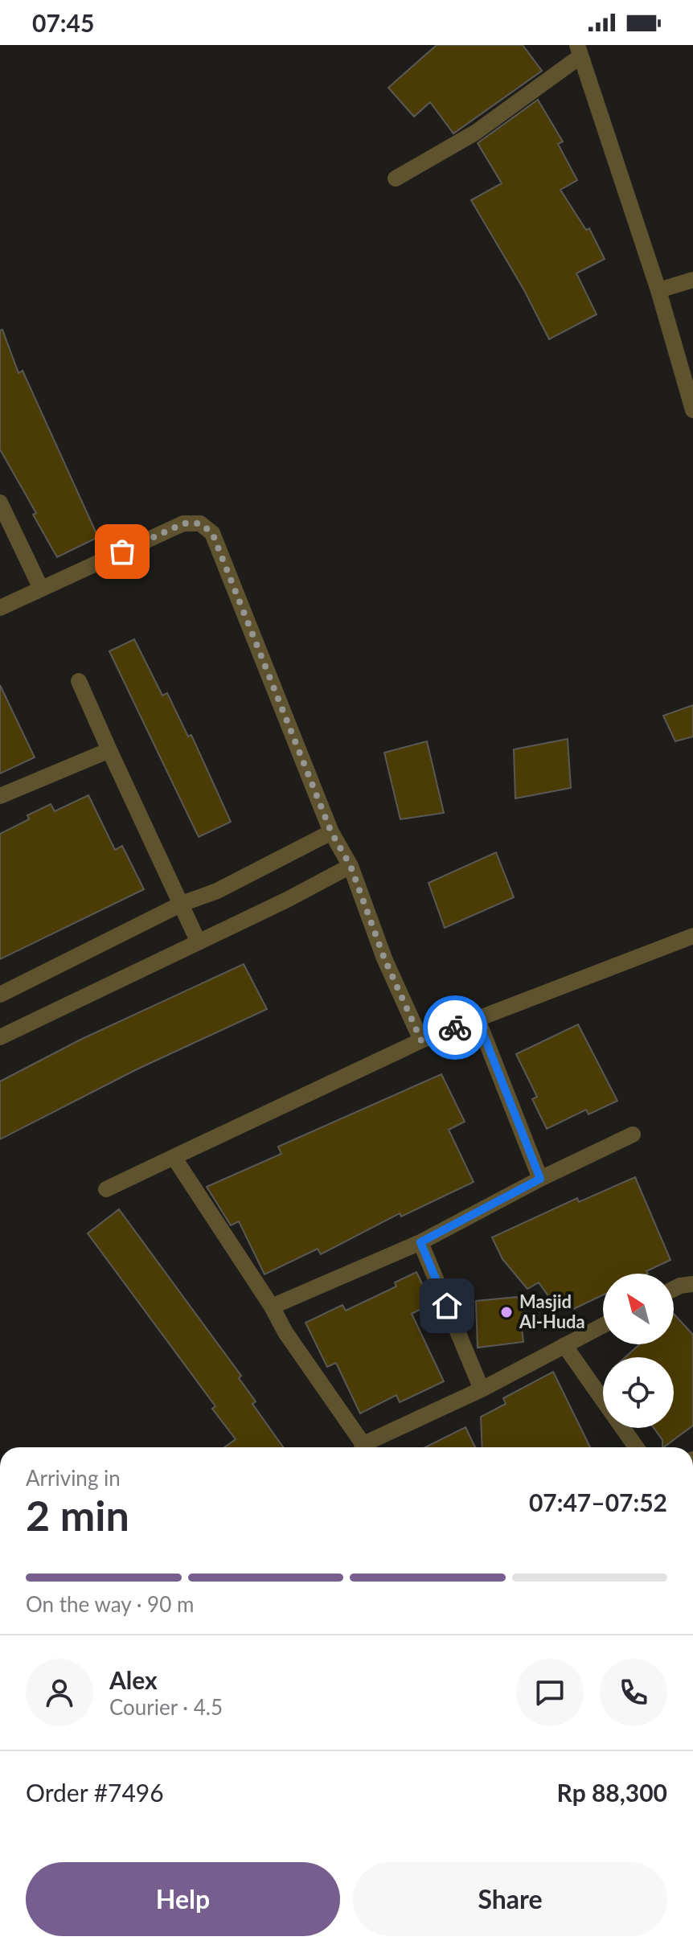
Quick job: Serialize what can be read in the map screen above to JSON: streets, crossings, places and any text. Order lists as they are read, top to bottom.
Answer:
{
  "places": ["Masjid Al-Huda"],
  "north": "top left",
  "page": {
    "status": "07:45",
    "heading": ["2 min", "Arriving in", "07:47–07:52"],
    "panel": [
      "Alex",
      "Courier · 4.5",
      "Order #7496",
      "Rp 88,300"
    ],
    "bar": "On the way · 90 m",
    "buttons": ["Help", "Share"]
  }
}
